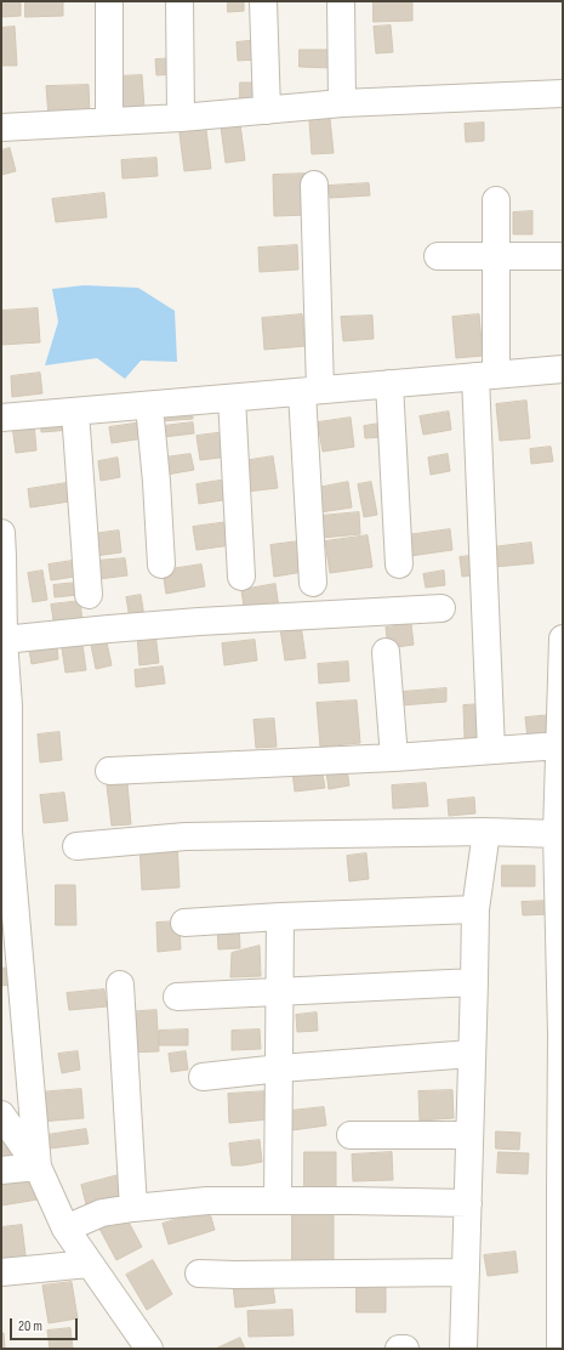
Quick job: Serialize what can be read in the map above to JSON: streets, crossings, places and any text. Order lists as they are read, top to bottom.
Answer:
{
  "scale_bar": "20 m"
}
